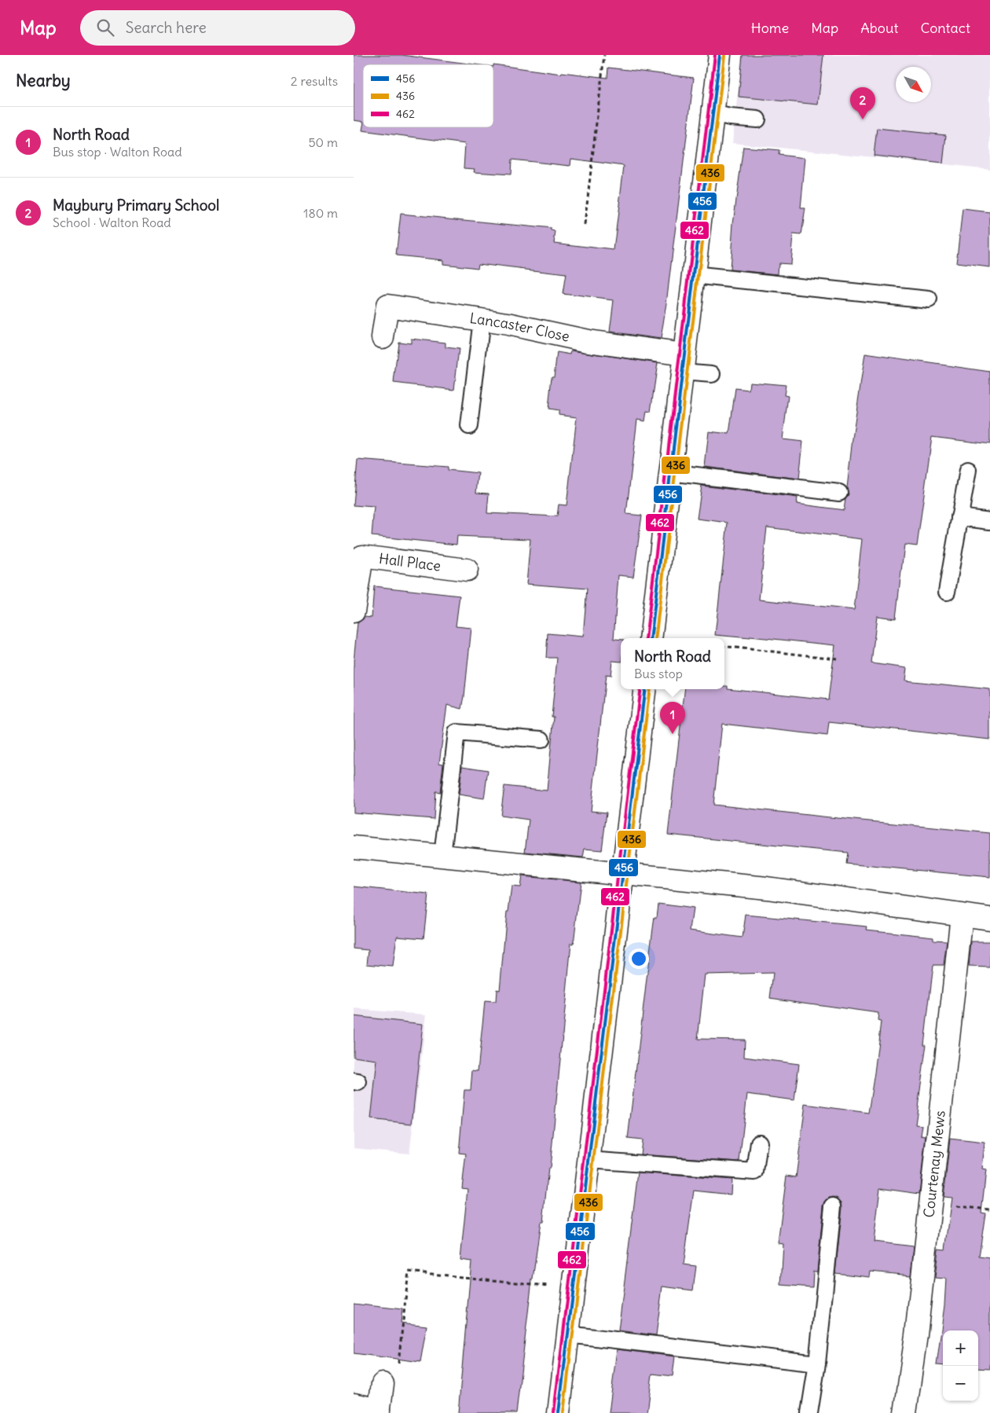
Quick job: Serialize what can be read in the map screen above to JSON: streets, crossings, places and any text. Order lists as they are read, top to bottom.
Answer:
{
  "streets": {
    "street": ["Lancaster Close", "Hall Place", "Courtenay Mews"]
  },
  "lines": ["transit line 456", "transit line 462", "transit line 436"],
  "legend": ["456", "436", "462"],
  "north": "bottom right",
  "page": {
    "header": "Map",
    "search": "Search here",
    "nav": [
      "Home",
      "Map",
      "About",
      "Contact"
    ],
    "heading": ["Nearby", "2 results"],
    "pins": ["2", "1"],
    "list": [
      {
        "mark": "1",
        "name": "North Road",
        "note": "Bus stop · Walton Road",
        "value": "50 m"
      },
      {
        "mark": "2",
        "name": "Maybury Primary School",
        "note": "School · Walton Road",
        "value": "180 m"
      }
    ],
    "popup": ["North Road", "Bus stop"],
    "map_buttons": ["+", "−"]
  }
}
